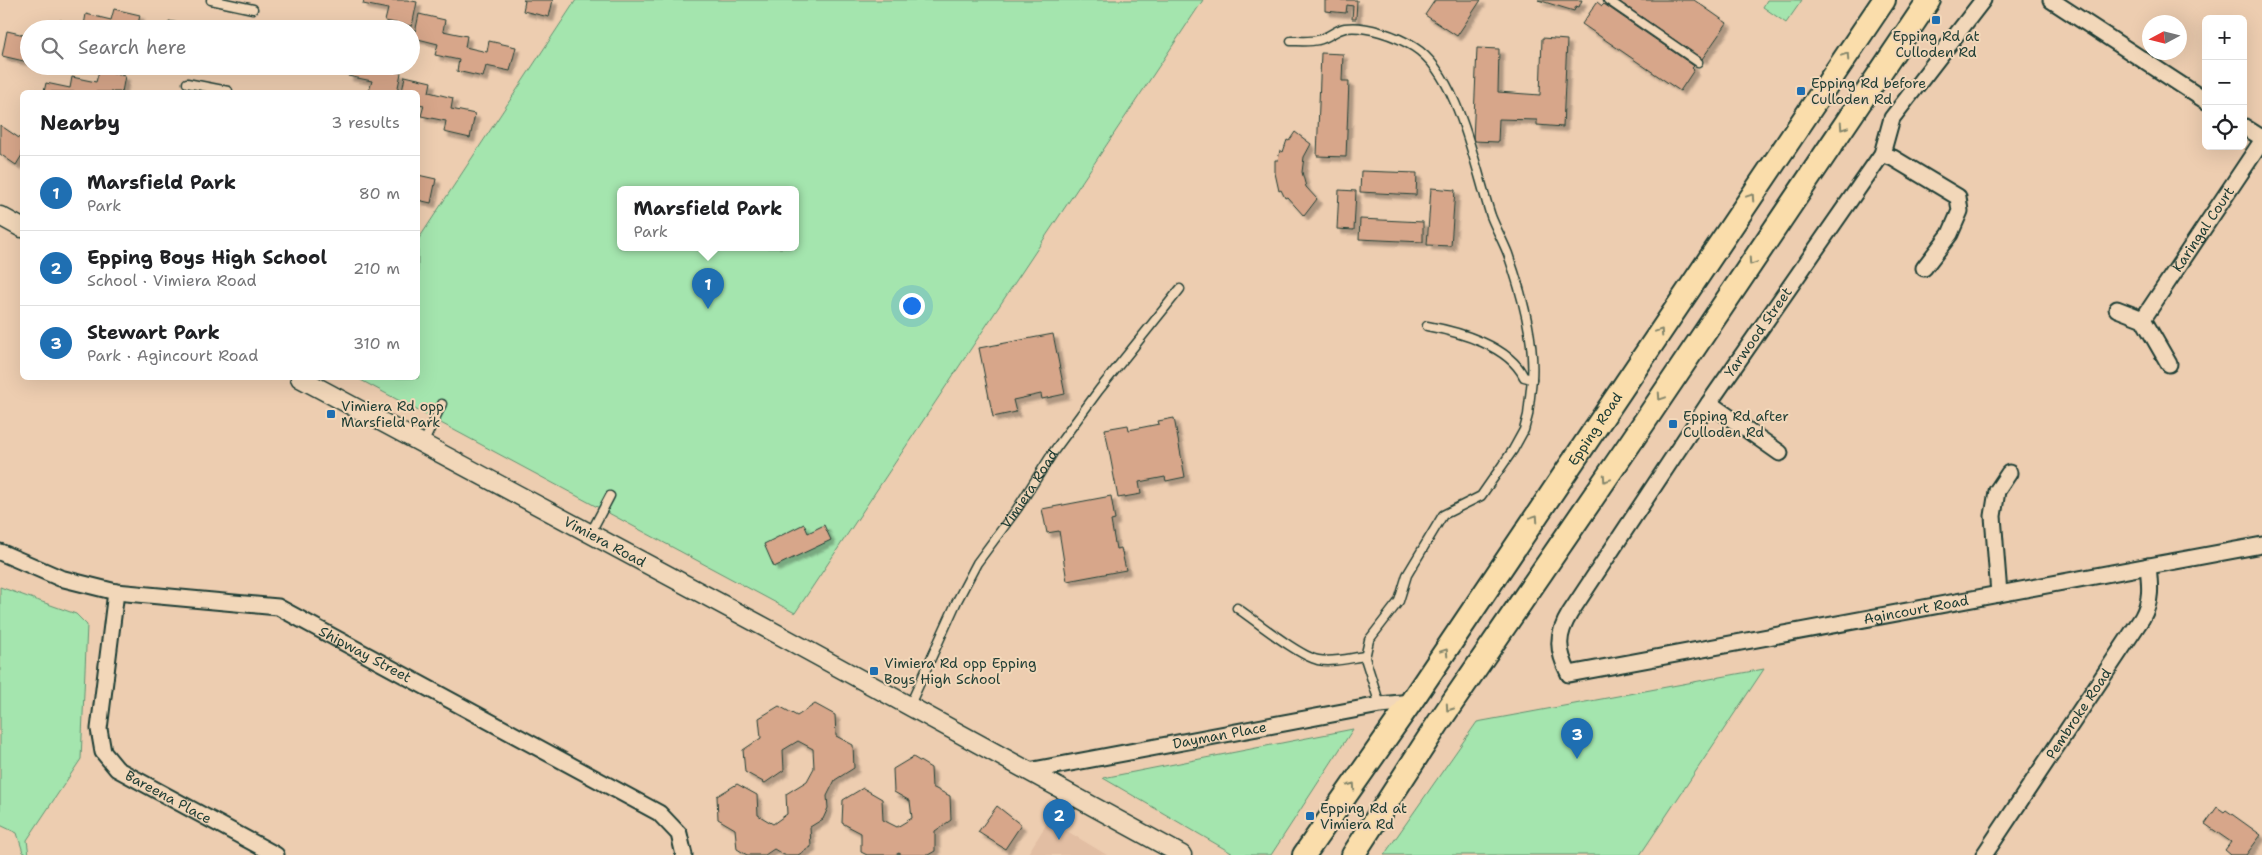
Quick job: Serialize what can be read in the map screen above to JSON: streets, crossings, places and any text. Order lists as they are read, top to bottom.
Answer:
{
  "streets": {
    "main road": ["Epping Road"],
    "street": [
      "Karingal Court",
      "Yarwood Street",
      "Vimiera Road",
      "Agincourt Road",
      "Shipway Street",
      "Pembroke Road",
      "Dayman Place",
      "Bareena Place"
    ]
  },
  "crossings": [
    ["Yarwood Street", "Agincourt Road"],
    ["Epping Road", "Dayman Place"],
    ["Vimiera Road", "Dayman Place"],
    ["Agincourt Road", "Pembroke Road"],
    ["Shipway Street", "Bareena Place"]
  ],
  "places": {
    "transit": [
      "Epping Rd at Culloden Rd",
      "Epping Rd before Culloden Rd",
      "Vimiera Rd opp Marsfield Park",
      "Epping Rd after Culloden Rd",
      "Vimiera Rd opp Epping Boys High School",
      "Epping Rd at Vimiera Rd"
    ]
  },
  "north": "left",
  "page": {
    "map_buttons": ["+", "−"],
    "search": "Search here",
    "heading": ["Nearby", "3 results"],
    "list": [
      {
        "mark": "1",
        "name": "Marsfield Park",
        "note": "Park",
        "value": "80 m"
      },
      {
        "mark": "2",
        "name": "Epping Boys High School",
        "note": "School · Vimiera Road",
        "value": "210 m"
      },
      {
        "mark": "3",
        "name": "Stewart Park",
        "note": "Park · Agincourt Road",
        "value": "310 m"
      }
    ],
    "popup": ["Marsfield Park", "Park"],
    "pins": ["1", "3", "2"]
  }
}
